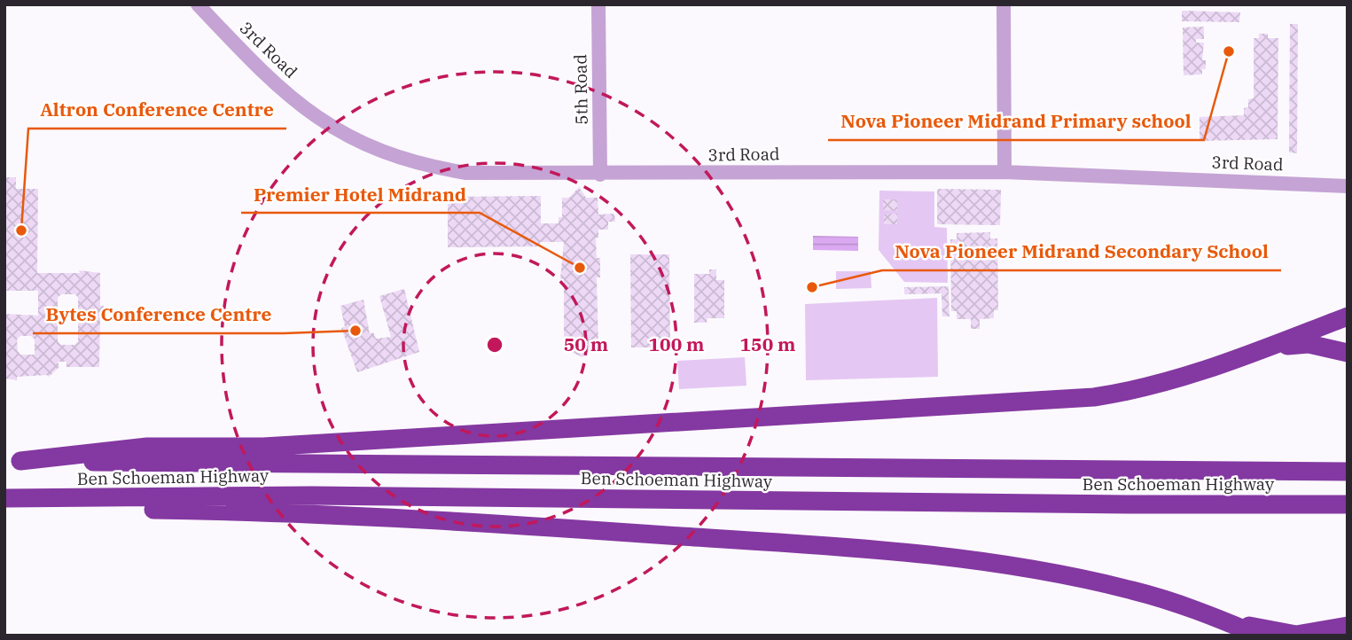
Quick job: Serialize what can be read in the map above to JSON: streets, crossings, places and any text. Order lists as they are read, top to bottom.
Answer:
{
  "streets": {
    "highway": ["Ben Schoeman Highway"],
    "street": ["3rd Road", "5th Road"]
  },
  "crossings": [
    ["3rd Road", "5th Road"]
  ],
  "places": [
    "Nova Pioneer Midrand Primary school",
    "Altron Conference Centre",
    "Premier Hotel Midrand",
    "Nova Pioneer Midrand Secondary School",
    "Bytes Conference Centre"
  ],
  "rings": ["50 m", "100 m", "150 m"]
}
